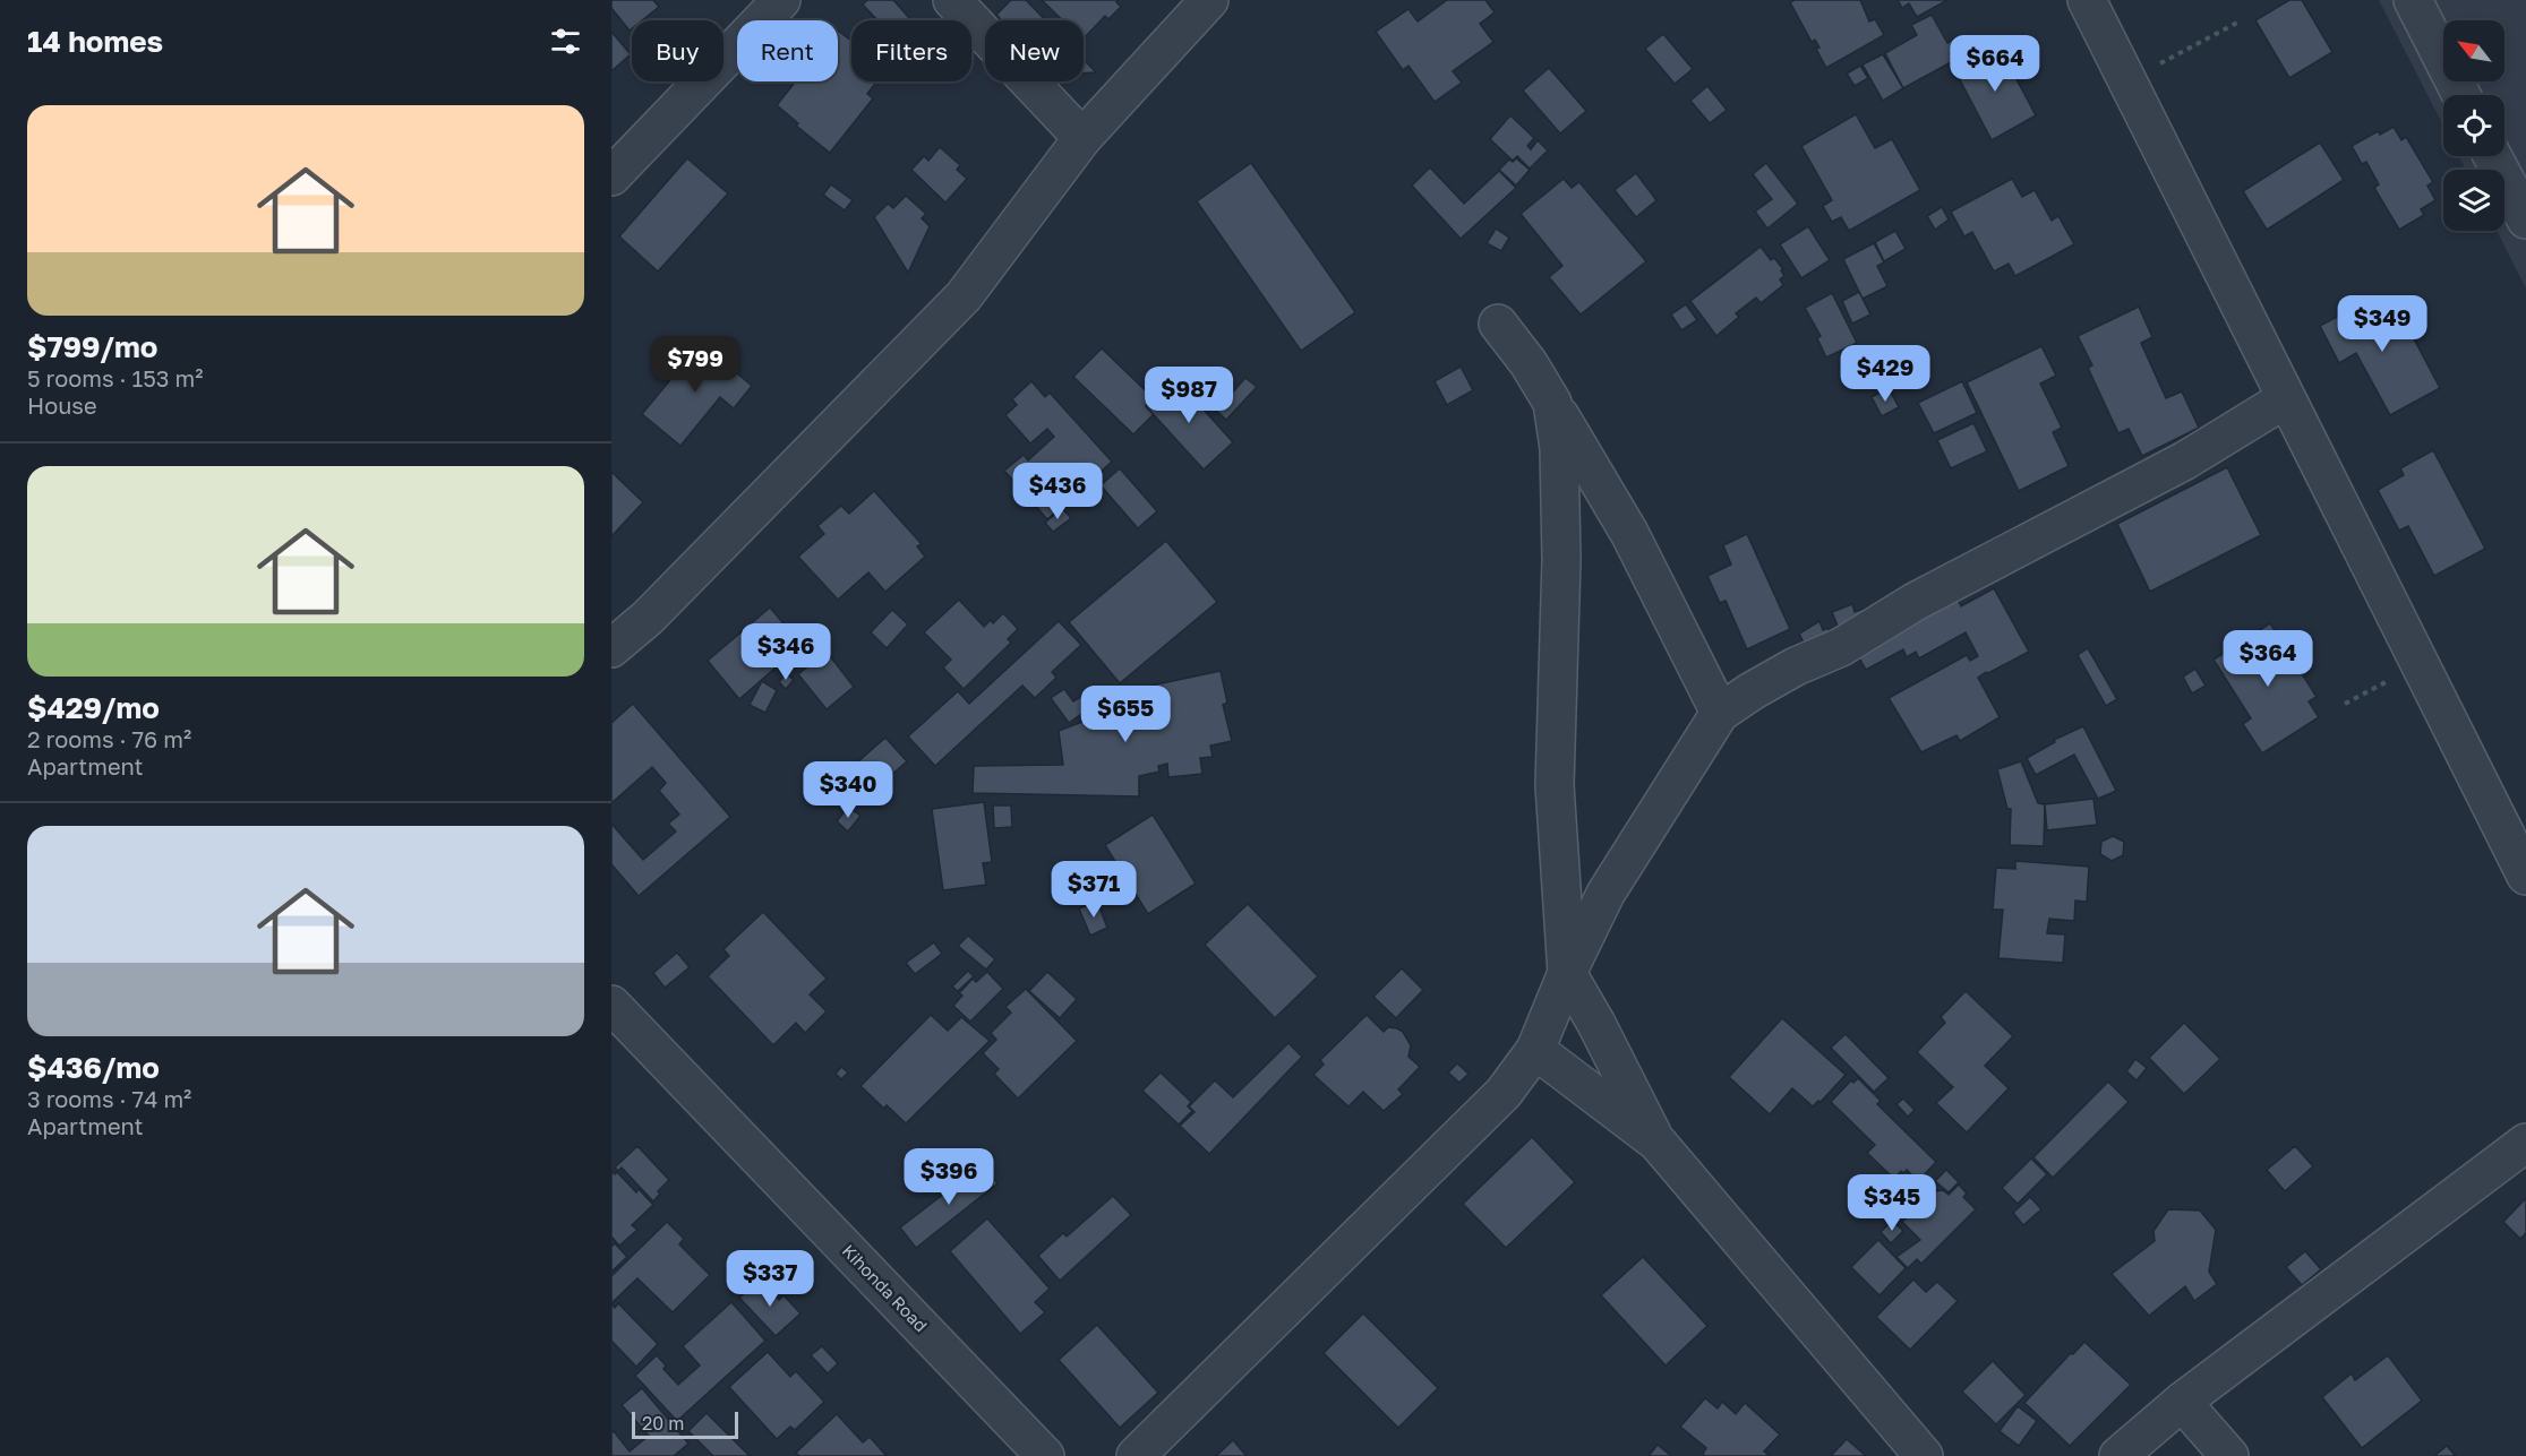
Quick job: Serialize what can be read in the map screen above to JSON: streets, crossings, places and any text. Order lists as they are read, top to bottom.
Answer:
{
  "streets": {
    "street": ["Kihonda Road"]
  },
  "scale_bar": "20 m",
  "north": "top left",
  "page": {
    "heading": "14 homes",
    "chip": [
      "Buy",
      "Rent",
      "Filters",
      "New"
    ],
    "price": [
      "$664",
      "$349",
      "$799",
      "$429",
      "$987",
      "$436",
      "$346",
      "$364",
      "$655",
      "$340",
      "$371",
      "$396",
      "$345",
      "$337"
    ],
    "list": [
      {
        "name": "$799/mo",
        "note": "5 rooms · 153 m² · House"
      },
      {
        "name": "$429/mo",
        "note": "2 rooms · 76 m² · Apartment"
      },
      {
        "name": "$436/mo",
        "note": "3 rooms · 74 m² · Apartment"
      }
    ],
    "scale": "20 m"
  }
}
